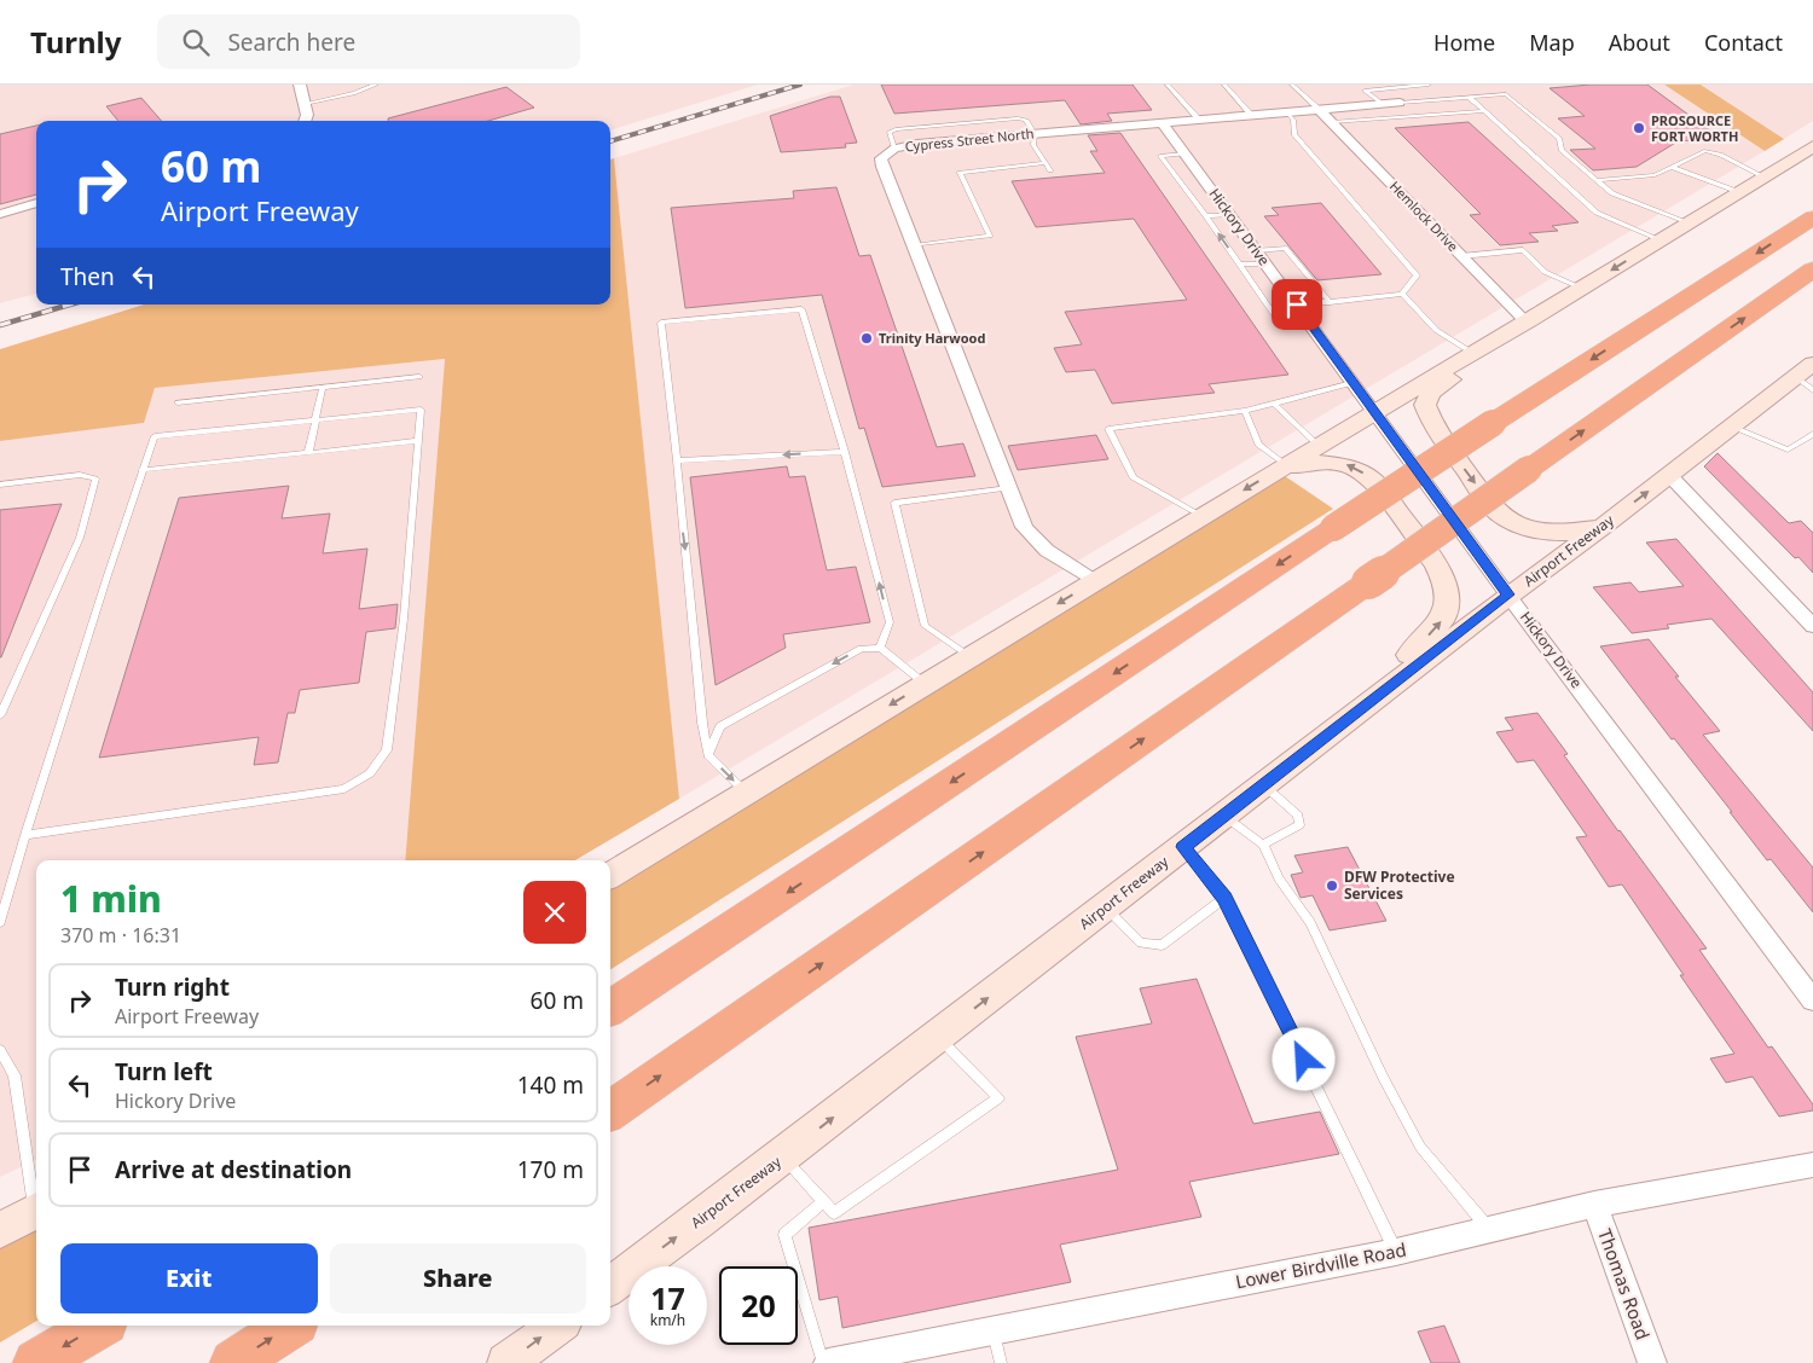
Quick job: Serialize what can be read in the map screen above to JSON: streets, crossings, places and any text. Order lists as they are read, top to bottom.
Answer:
{
  "streets": {
    "main road": ["Airport Freeway"],
    "street": [
      "Cypress Street North",
      "Hemlock Drive",
      "Hickory Drive",
      "Lower Birdville Road",
      "Thomas Road"
    ]
  },
  "crossings": [
    ["Cypress Street North", "Hemlock Drive"],
    ["Cypress Street North", "Hickory Drive"],
    ["Hickory Drive", "Airport Freeway"],
    ["Lower Birdville Road", "Thomas Road"]
  ],
  "one_way": ["Airport Freeway"],
  "places": ["PROSOURCE FORT WORTH", "Trinity Harwood", "DFW Protective Services"],
  "page": {
    "header": "Turnly",
    "search": "Search here",
    "nav": [
      "Home",
      "Map",
      "About",
      "Contact"
    ],
    "turn": ["60 m", "Airport Freeway"],
    "then": "Then",
    "heading": ["1 min", "370 m · 16:31"],
    "list": [
      {
        "name": "Turn right",
        "note": "Airport Freeway",
        "value": "60 m"
      },
      {
        "name": "Turn left",
        "note": "Hickory Drive",
        "value": "140 m"
      },
      {
        "name": "Arrive at destination",
        "value": "170 m"
      }
    ],
    "buttons": ["Exit", "Share"],
    "speed": "17 km/h",
    "limit": "20"
  }
}
